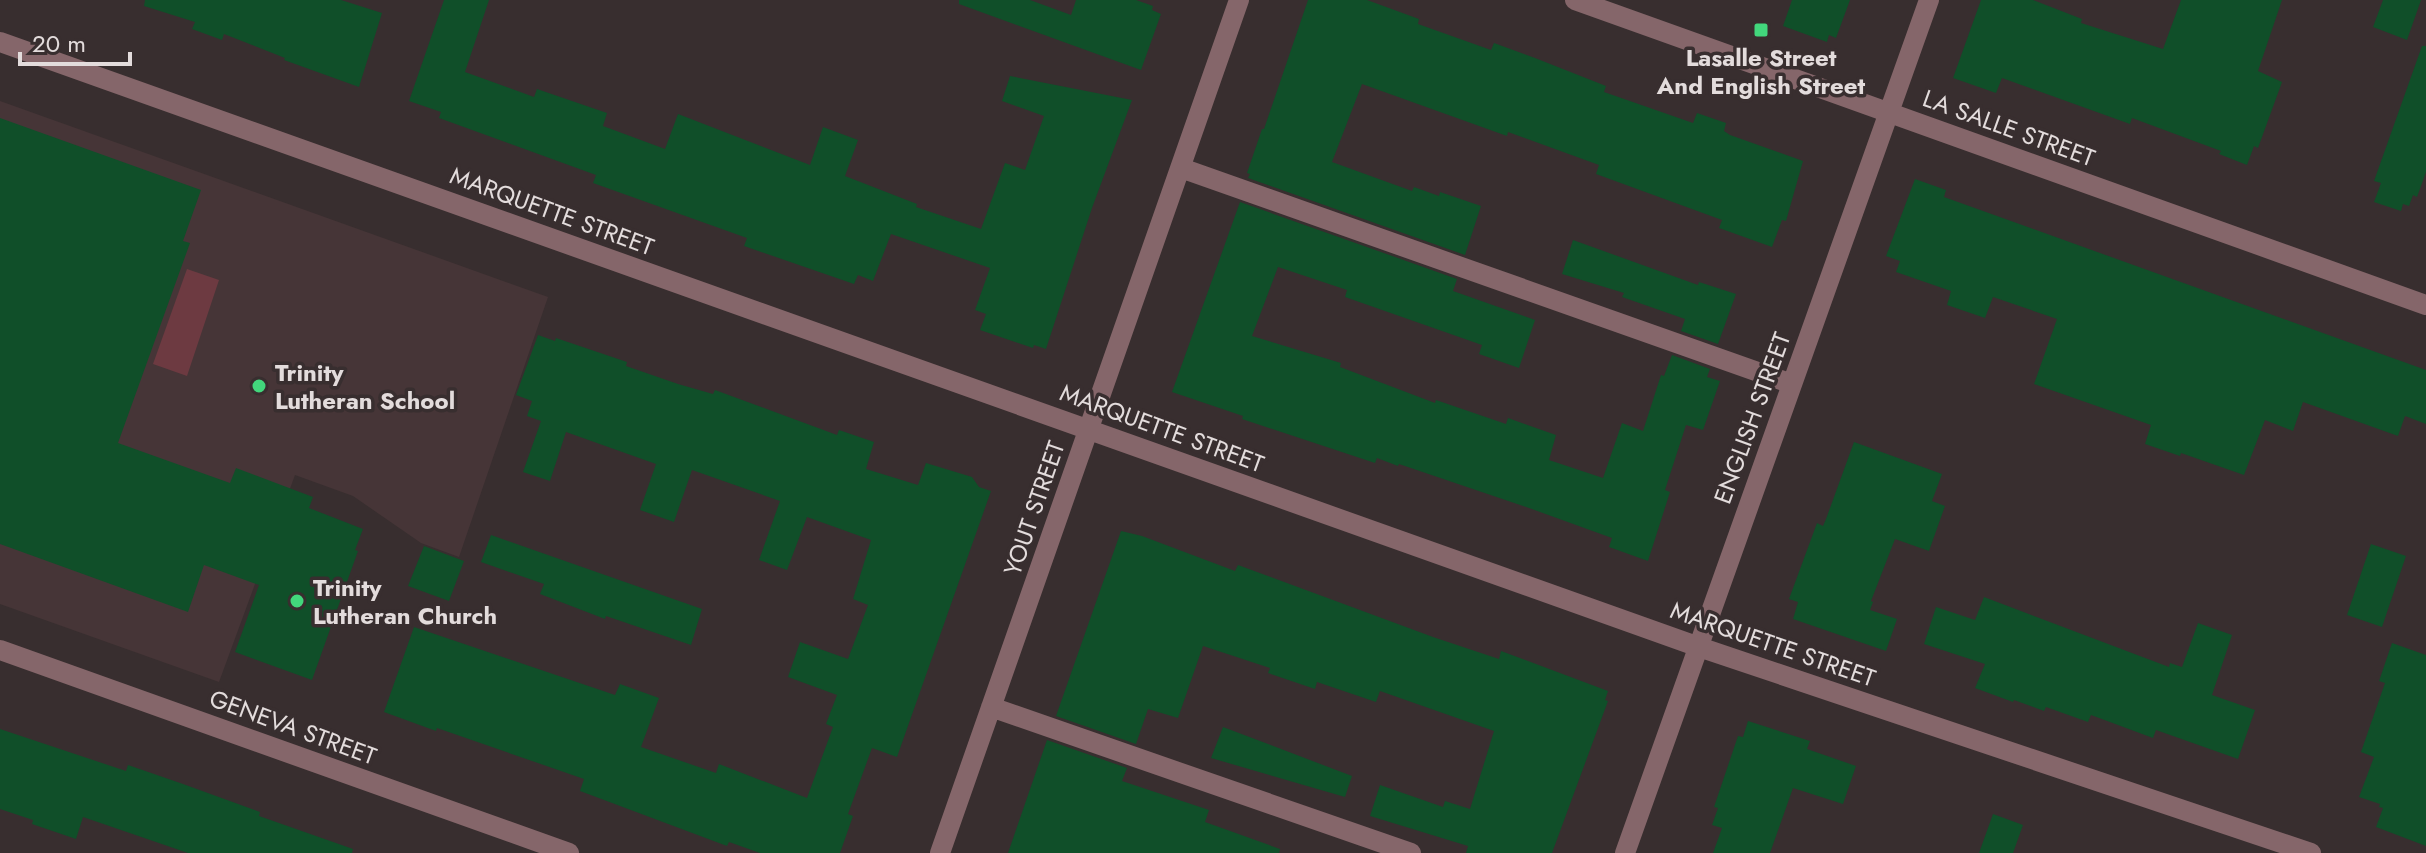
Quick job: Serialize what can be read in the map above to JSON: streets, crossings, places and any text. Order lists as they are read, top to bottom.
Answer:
{
  "streets": {
    "street": [
      "LA SALLE STREET",
      "MARQUETTE STREET",
      "ENGLISH STREET",
      "YOUT STREET",
      "GENEVA STREET"
    ]
  },
  "crossings": [
    ["LA SALLE STREET", "ENGLISH STREET"],
    ["MARQUETTE STREET", "ENGLISH STREET"],
    ["MARQUETTE STREET", "YOUT STREET"]
  ],
  "places": {
    "transit": ["Lasalle Street And English Street"],
    "other": ["Trinity Lutheran School", "Trinity Lutheran Church"]
  },
  "scale_bar": "20 m"
}
